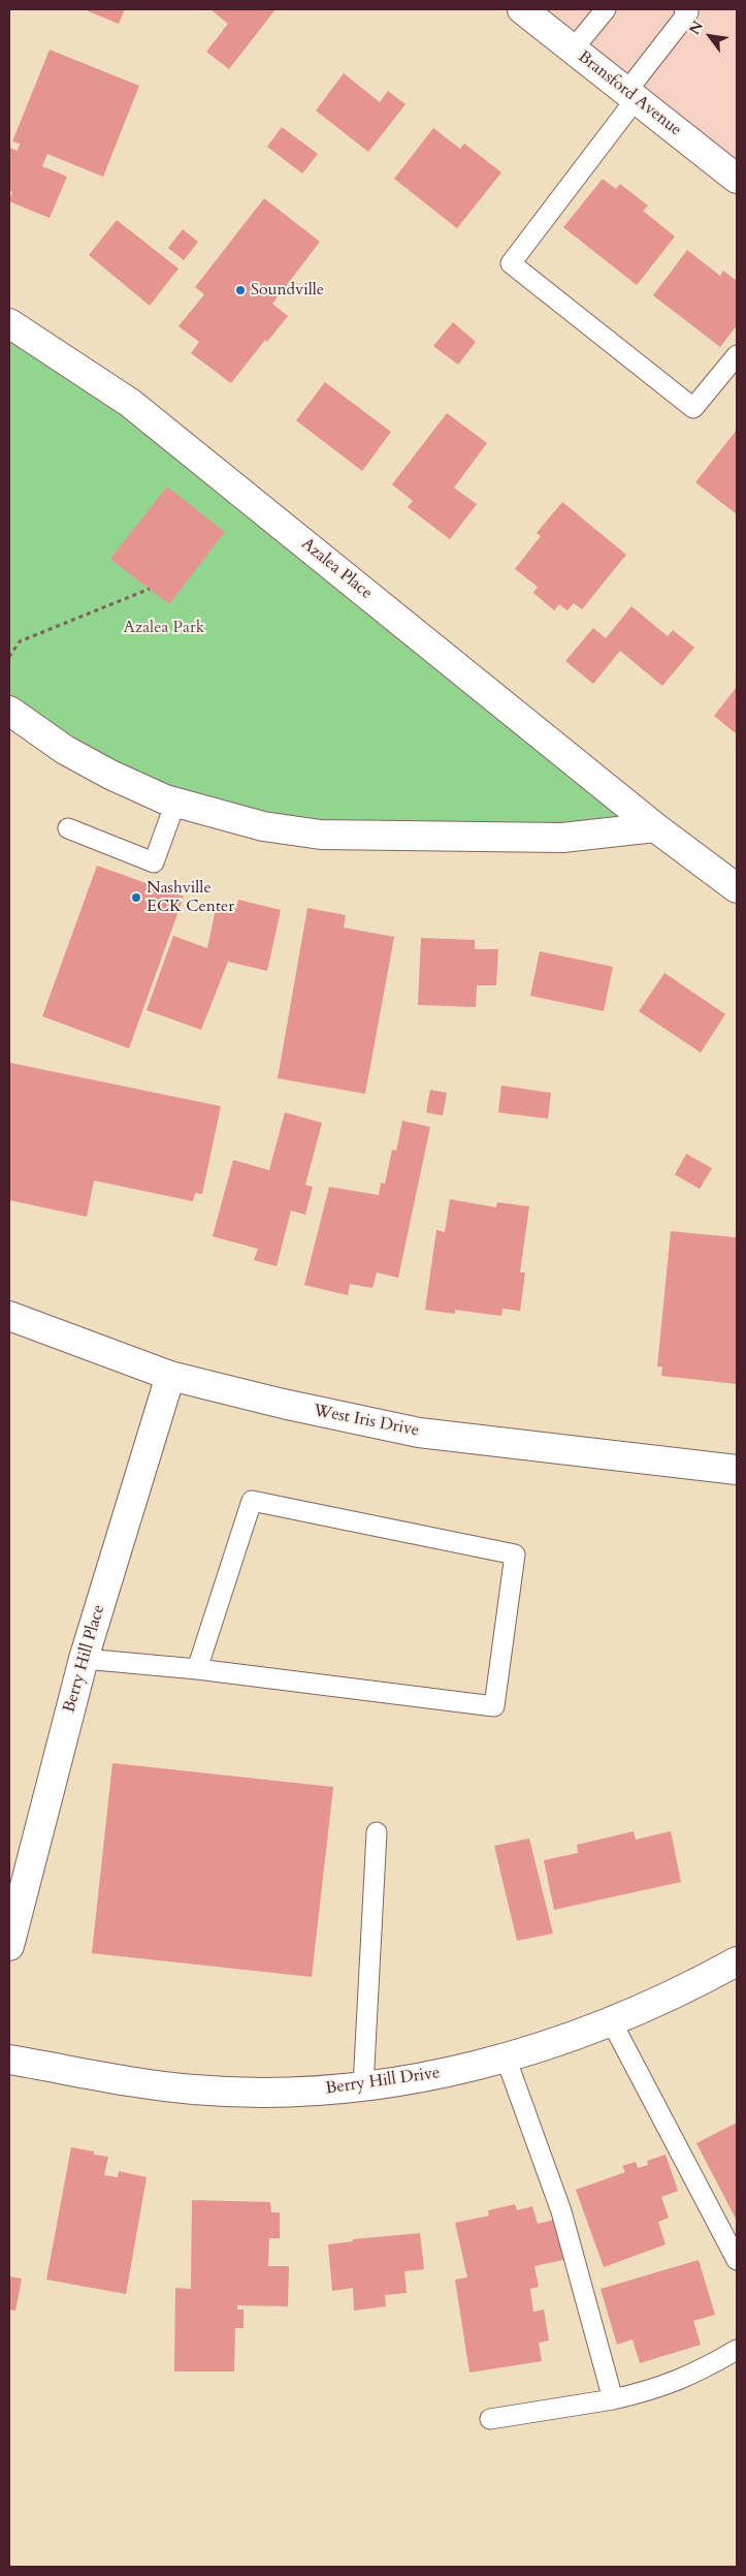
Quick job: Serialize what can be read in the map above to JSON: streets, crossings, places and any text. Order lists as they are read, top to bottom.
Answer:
{
  "streets": {
    "street": [
      "Bransford Avenue",
      "Azalea Place",
      "West Iris Drive",
      "Berry Hill Place",
      "Berry Hill Drive"
    ]
  },
  "crossings": [
    ["West Iris Drive", "Berry Hill Place"]
  ],
  "parks": ["Azalea Park"],
  "places": ["Soundville", "Nashville ECK Center"],
  "north": "top left"
}
